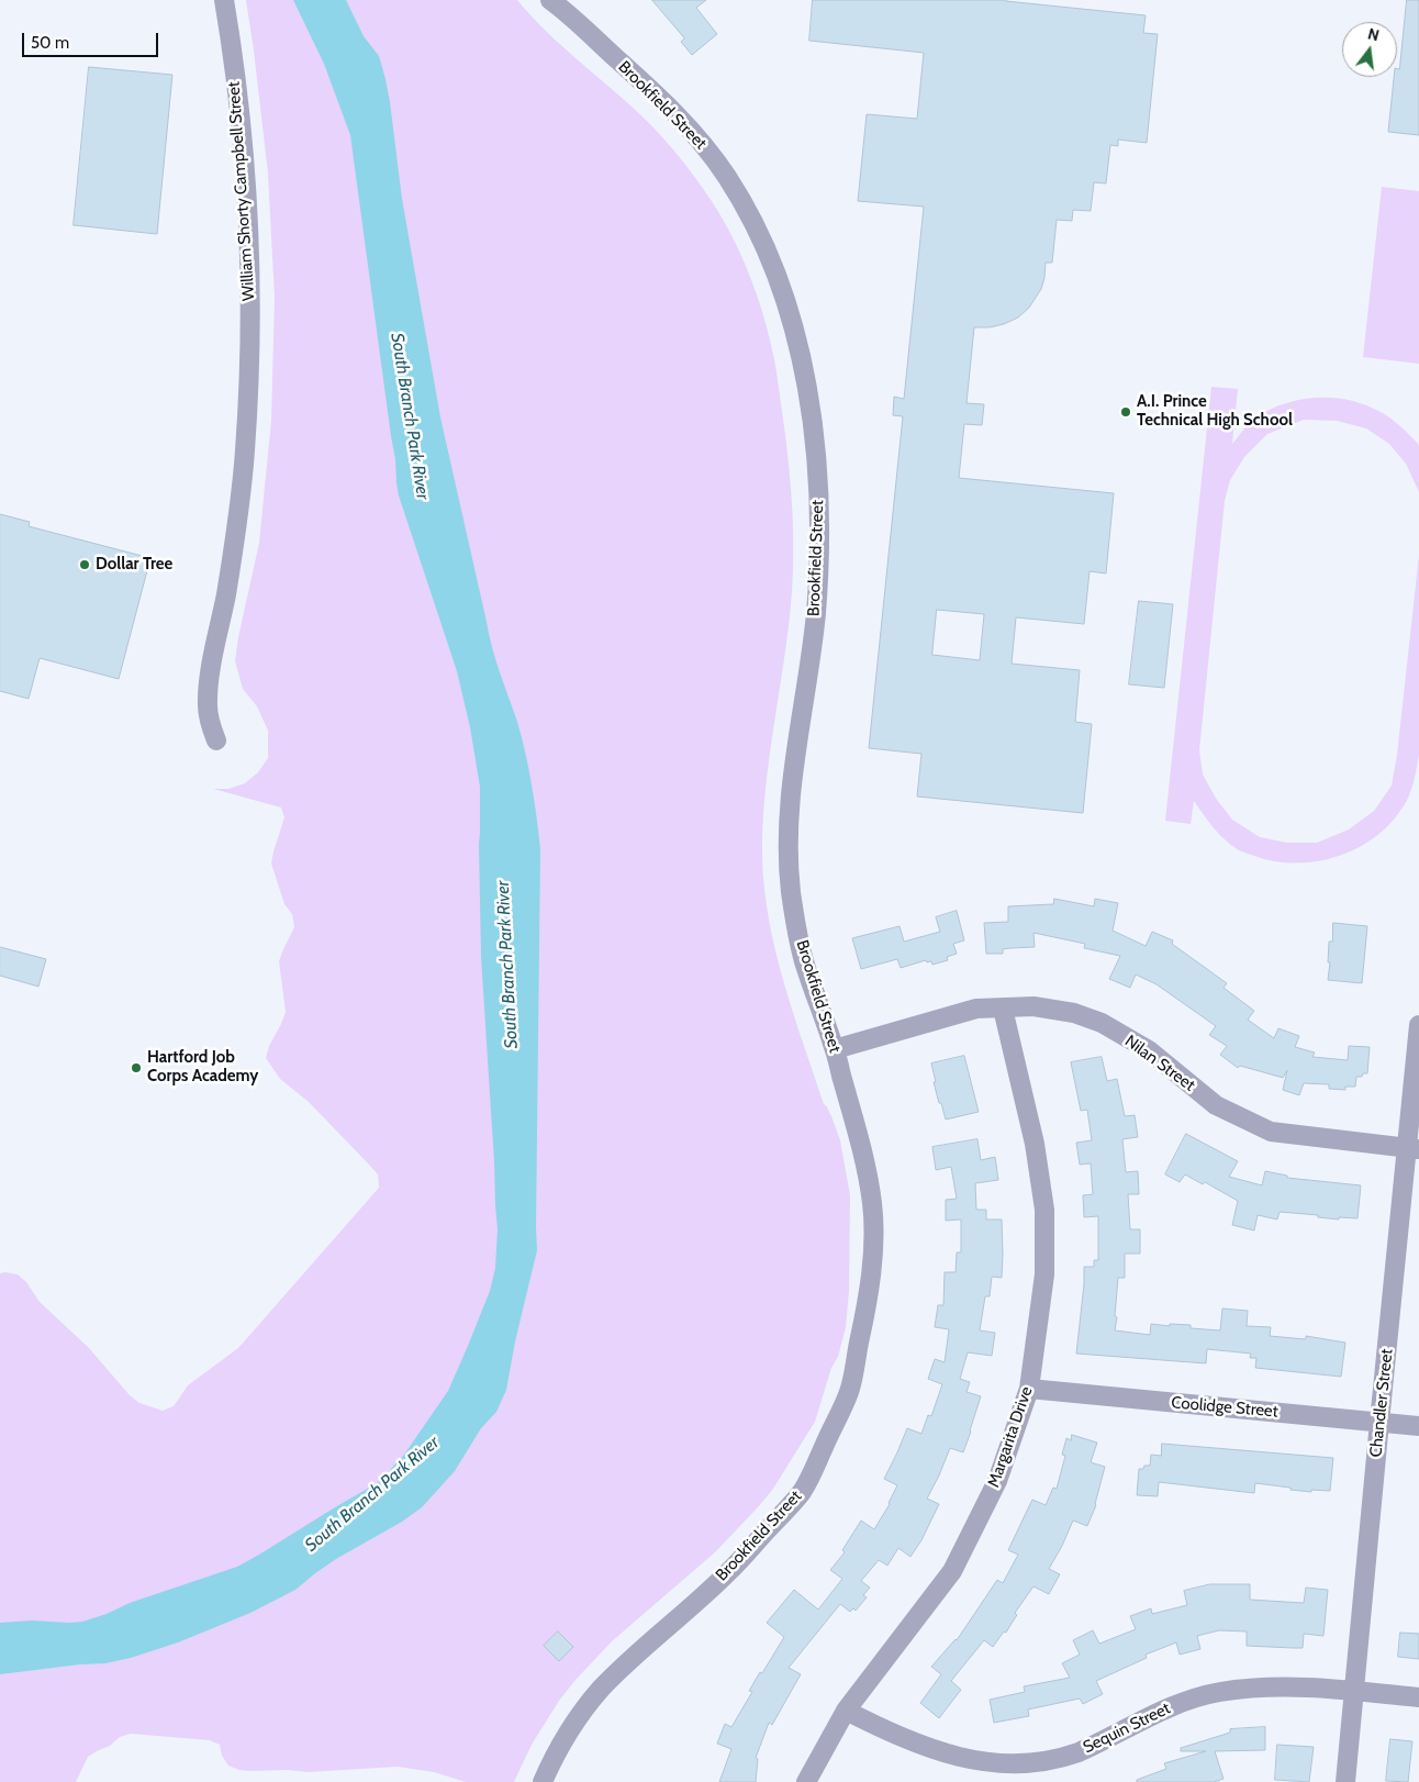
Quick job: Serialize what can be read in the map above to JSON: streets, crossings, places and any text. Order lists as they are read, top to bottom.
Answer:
{
  "streets": {
    "street": [
      "Brookfield Street",
      "William Shorty Campbell Street",
      "Nilan Street",
      "Chandler Street",
      "Coolidge Street",
      "Margarita Drive",
      "Sequin Street"
    ]
  },
  "crossings": [
    ["Brookfield Street", "Nilan Street"],
    ["Nilan Street", "Chandler Street"],
    ["Nilan Street", "Margarita Drive"],
    ["Chandler Street", "Coolidge Street"],
    ["Chandler Street", "Sequin Street"],
    ["Coolidge Street", "Margarita Drive"],
    ["Margarita Drive", "Sequin Street"]
  ],
  "water": ["South Branch Park River"],
  "places": ["A.I. Prince Technical High School", "Dollar Tree", "Hartford Job Corps Academy"],
  "scale_bar": "50 m",
  "north": "top"
}
